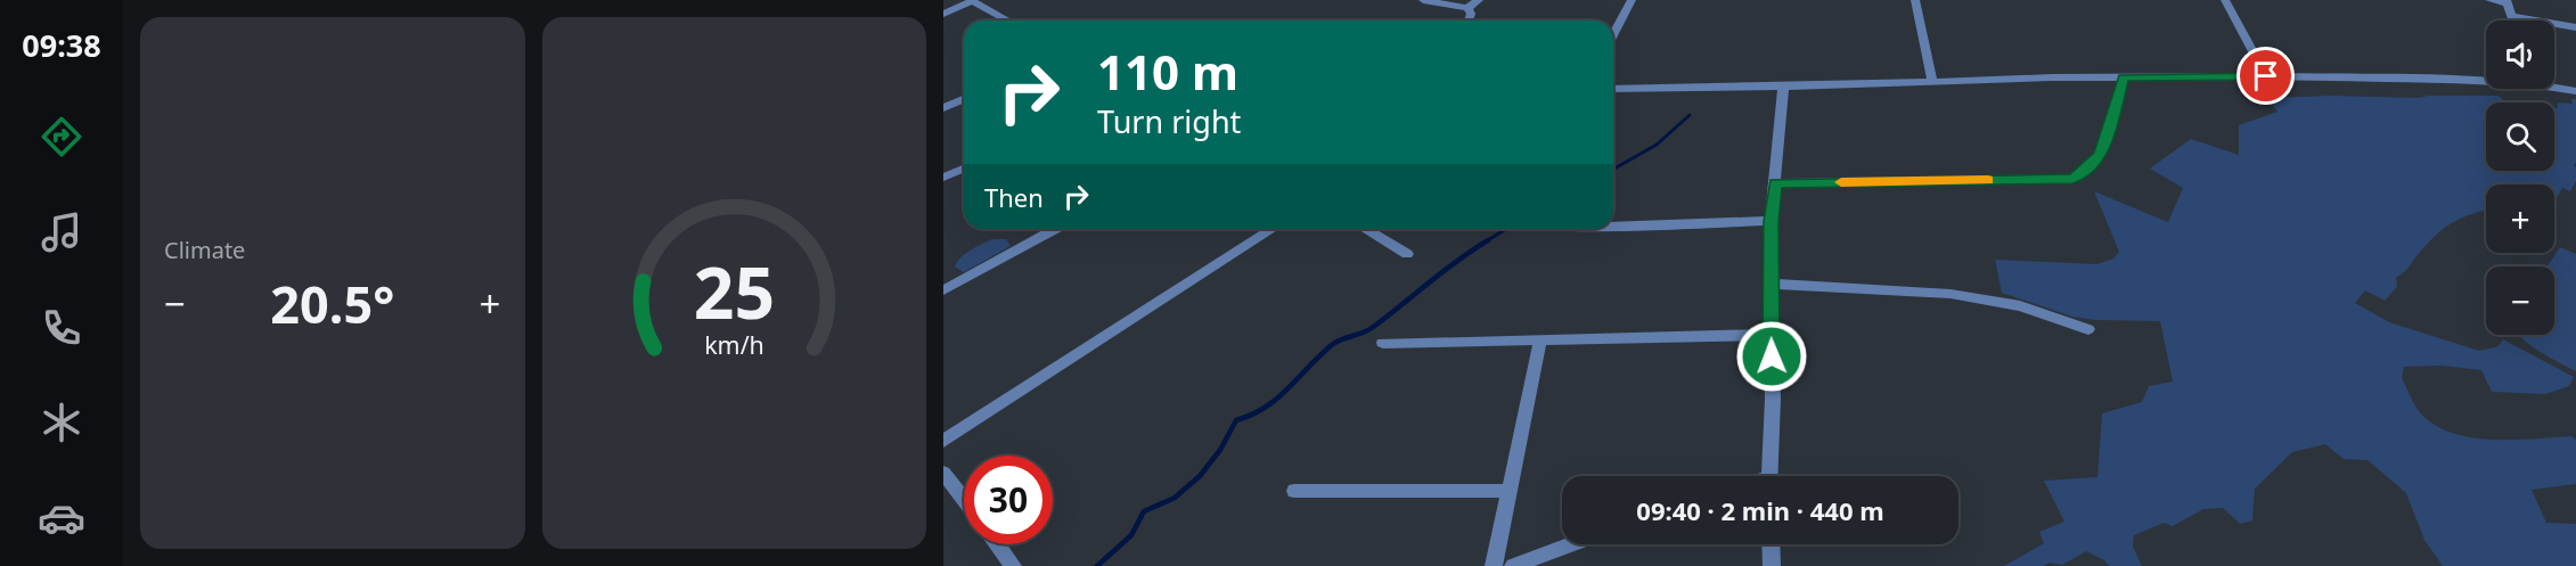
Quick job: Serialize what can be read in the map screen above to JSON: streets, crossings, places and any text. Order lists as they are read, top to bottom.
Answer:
{
  "page": {
    "tabs": "09:38",
    "tile": "Climate",
    "map_buttons": ["+", "−"],
    "turn": ["110 m", "Turn right"],
    "then": "Then",
    "heat": ["−", "20.5°", "+"],
    "limit": "30",
    "trip": "09:40 · 2 min · 440 m",
    "gauge": ["25", "km/h"]
  }
}
